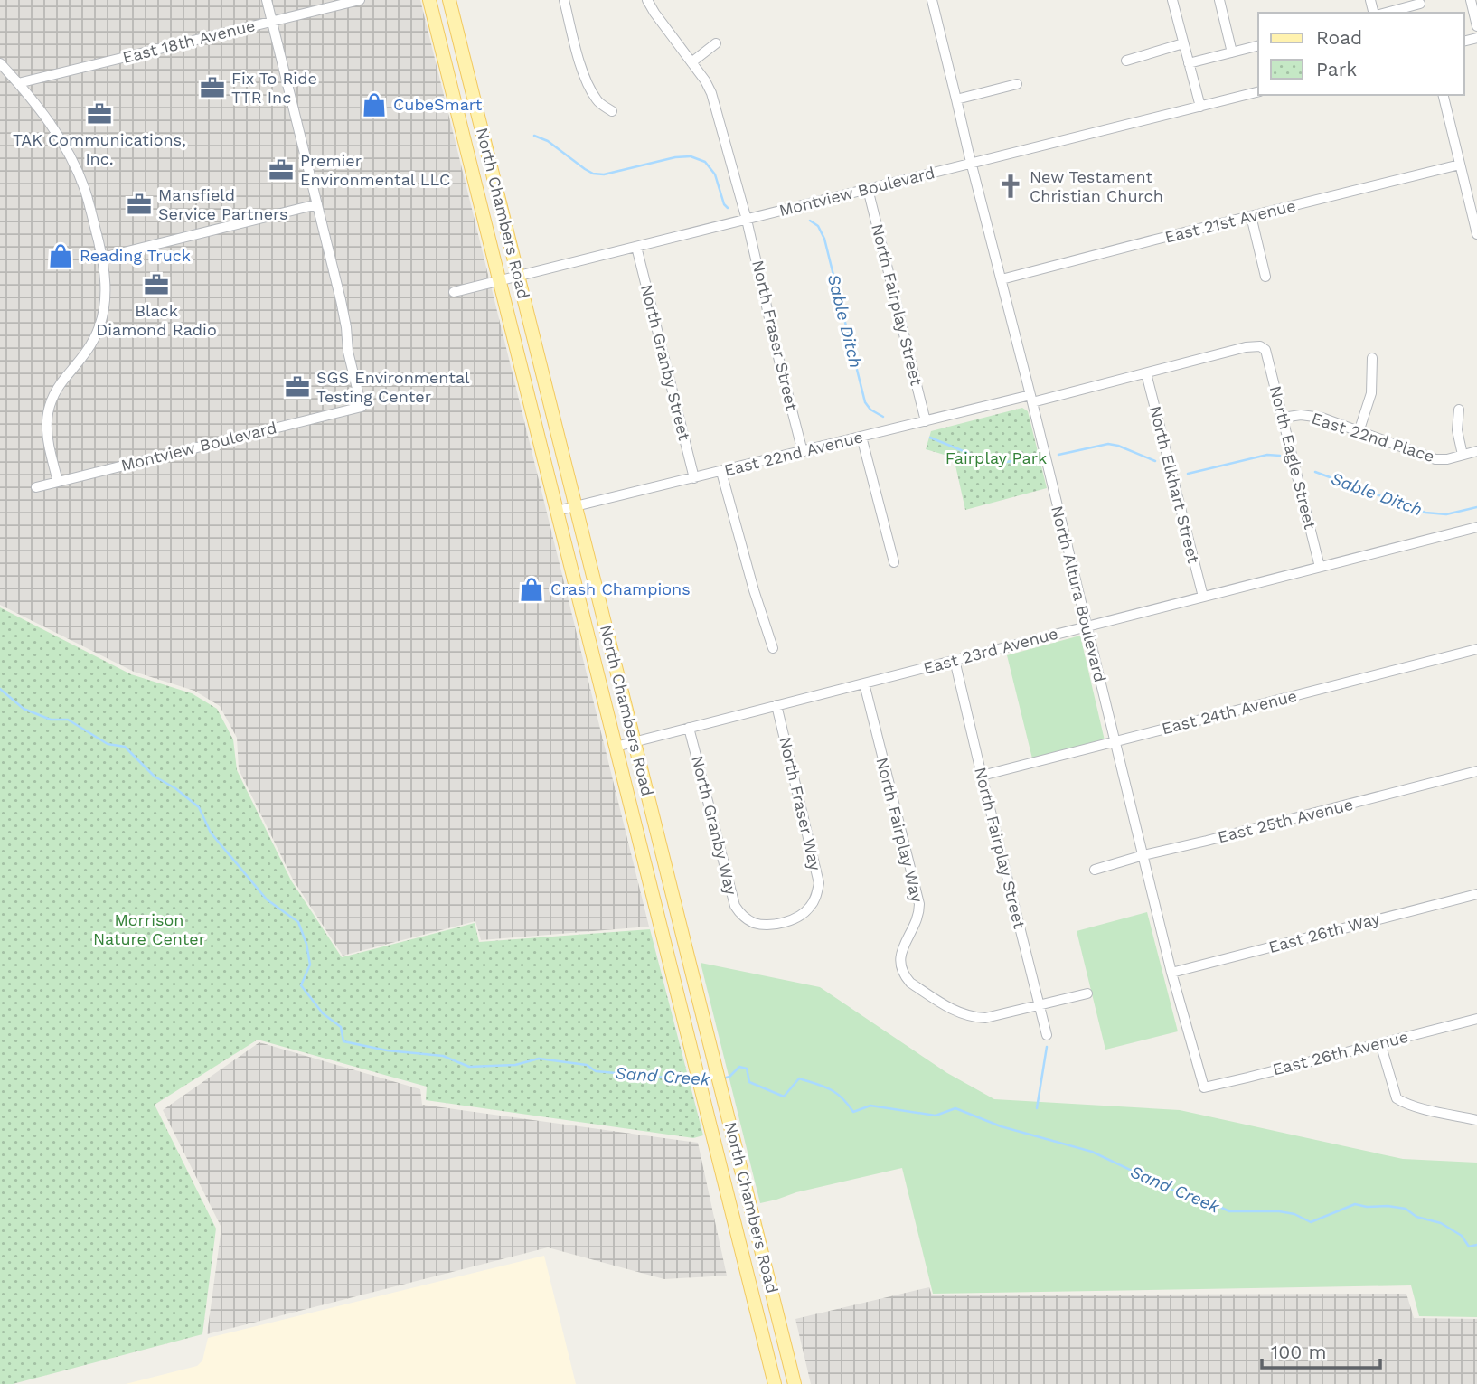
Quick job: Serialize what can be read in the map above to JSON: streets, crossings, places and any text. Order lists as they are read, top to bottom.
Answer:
{
  "streets": {
    "main road": ["North Chambers Road"],
    "street": [
      "East 18th Avenue",
      "Montview Boulevard",
      "East 21st Avenue",
      "North Fairplay Street",
      "North Fraser Street",
      "North Granby Street",
      "East 22nd Place",
      "East 22nd Avenue",
      "North Eagle Street",
      "North Elkhart Street",
      "North Altura Boulevard",
      "East 23rd Avenue",
      "East 24th Avenue",
      "North Fraser Way",
      "East 25th Avenue",
      "North Granby Way",
      "North Fairplay Way",
      "East 26th Way",
      "East 26th Avenue"
    ]
  },
  "crossings": [
    ["Montview Boulevard", "North Chambers Road"],
    ["Montview Boulevard", "North Fairplay Street"],
    ["Montview Boulevard", "North Fraser Street"],
    ["Montview Boulevard", "North Granby Street"],
    ["Montview Boulevard", "North Altura Boulevard"],
    ["North Chambers Road", "East 22nd Avenue"],
    ["North Chambers Road", "East 23rd Avenue"],
    ["East 21st Avenue", "North Altura Boulevard"],
    ["North Fairplay Street", "East 22nd Avenue"],
    ["North Fairplay Street", "East 23rd Avenue"],
    ["North Fairplay Street", "East 24th Avenue"],
    ["North Fraser Street", "East 22nd Avenue"],
    ["North Granby Street", "East 22nd Avenue"],
    ["East 22nd Place", "North Eagle Street"],
    ["East 22nd Avenue", "North Eagle Street"],
    ["East 22nd Avenue", "North Elkhart Street"],
    ["East 22nd Avenue", "North Altura Boulevard"],
    ["North Eagle Street", "East 23rd Avenue"],
    ["North Elkhart Street", "East 23rd Avenue"],
    ["North Altura Boulevard", "East 23rd Avenue"],
    ["North Altura Boulevard", "East 24th Avenue"],
    ["North Altura Boulevard", "East 25th Avenue"],
    ["North Altura Boulevard", "East 26th Way"],
    ["North Altura Boulevard", "East 26th Avenue"],
    ["East 23rd Avenue", "North Fraser Way"],
    ["East 23rd Avenue", "North Granby Way"],
    ["East 23rd Avenue", "North Fairplay Way"],
    ["North Fraser Way", "North Granby Way"]
  ],
  "water": ["Sable Ditch", "Sand Creek"],
  "parks": ["Fairplay Park", "Morrison Nature Center"],
  "places": {
    "office": [
      "Fix To Ride TTR Inc",
      "TAK Communications, Inc.",
      "Premier Environmental LLC",
      "Mansfield Service Partners",
      "Black Diamond Radio",
      "SGS Environmental Testing Center"
    ],
    "shop": ["CubeSmart", "Reading Truck", "Crash Champions"],
    "church": ["New Testament Christian Church"]
  },
  "legend": ["Road", "Park"],
  "scale_bar": "100 m"
}
